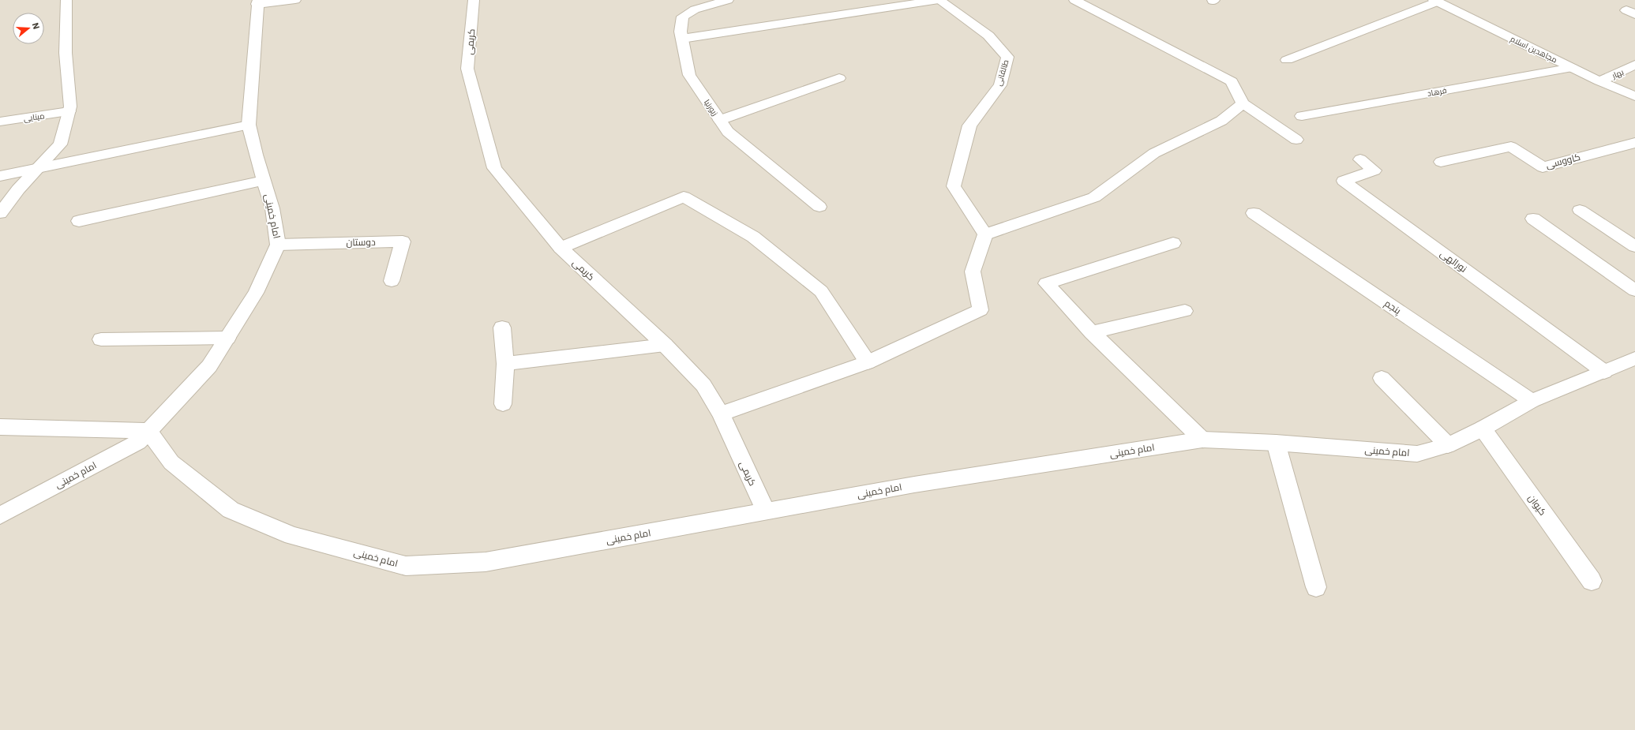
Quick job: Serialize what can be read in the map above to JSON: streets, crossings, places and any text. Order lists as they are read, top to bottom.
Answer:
{
  "streets": {
    "street": [
      "کریمی",
      "مجاهدین اسلام",
      "طالقانی",
      "بهار",
      "فرهاد",
      "زیورنیا",
      "مینایی",
      "کاووسی",
      "امام خمینی",
      "دوستان",
      "نورالهی",
      "پنجم",
      "کیوان"
    ]
  },
  "crossings": [
    ["کریمی", "امام خمینی"],
    ["مجاهدین اسلام", "بهار"],
    ["مجاهدین اسلام", "فرهاد"],
    ["امام خمینی", "دوستان"],
    ["امام خمینی", "نورالهی"],
    ["امام خمینی", "پنجم"],
    ["امام خمینی", "کیوان"]
  ],
  "north": "right"
}
